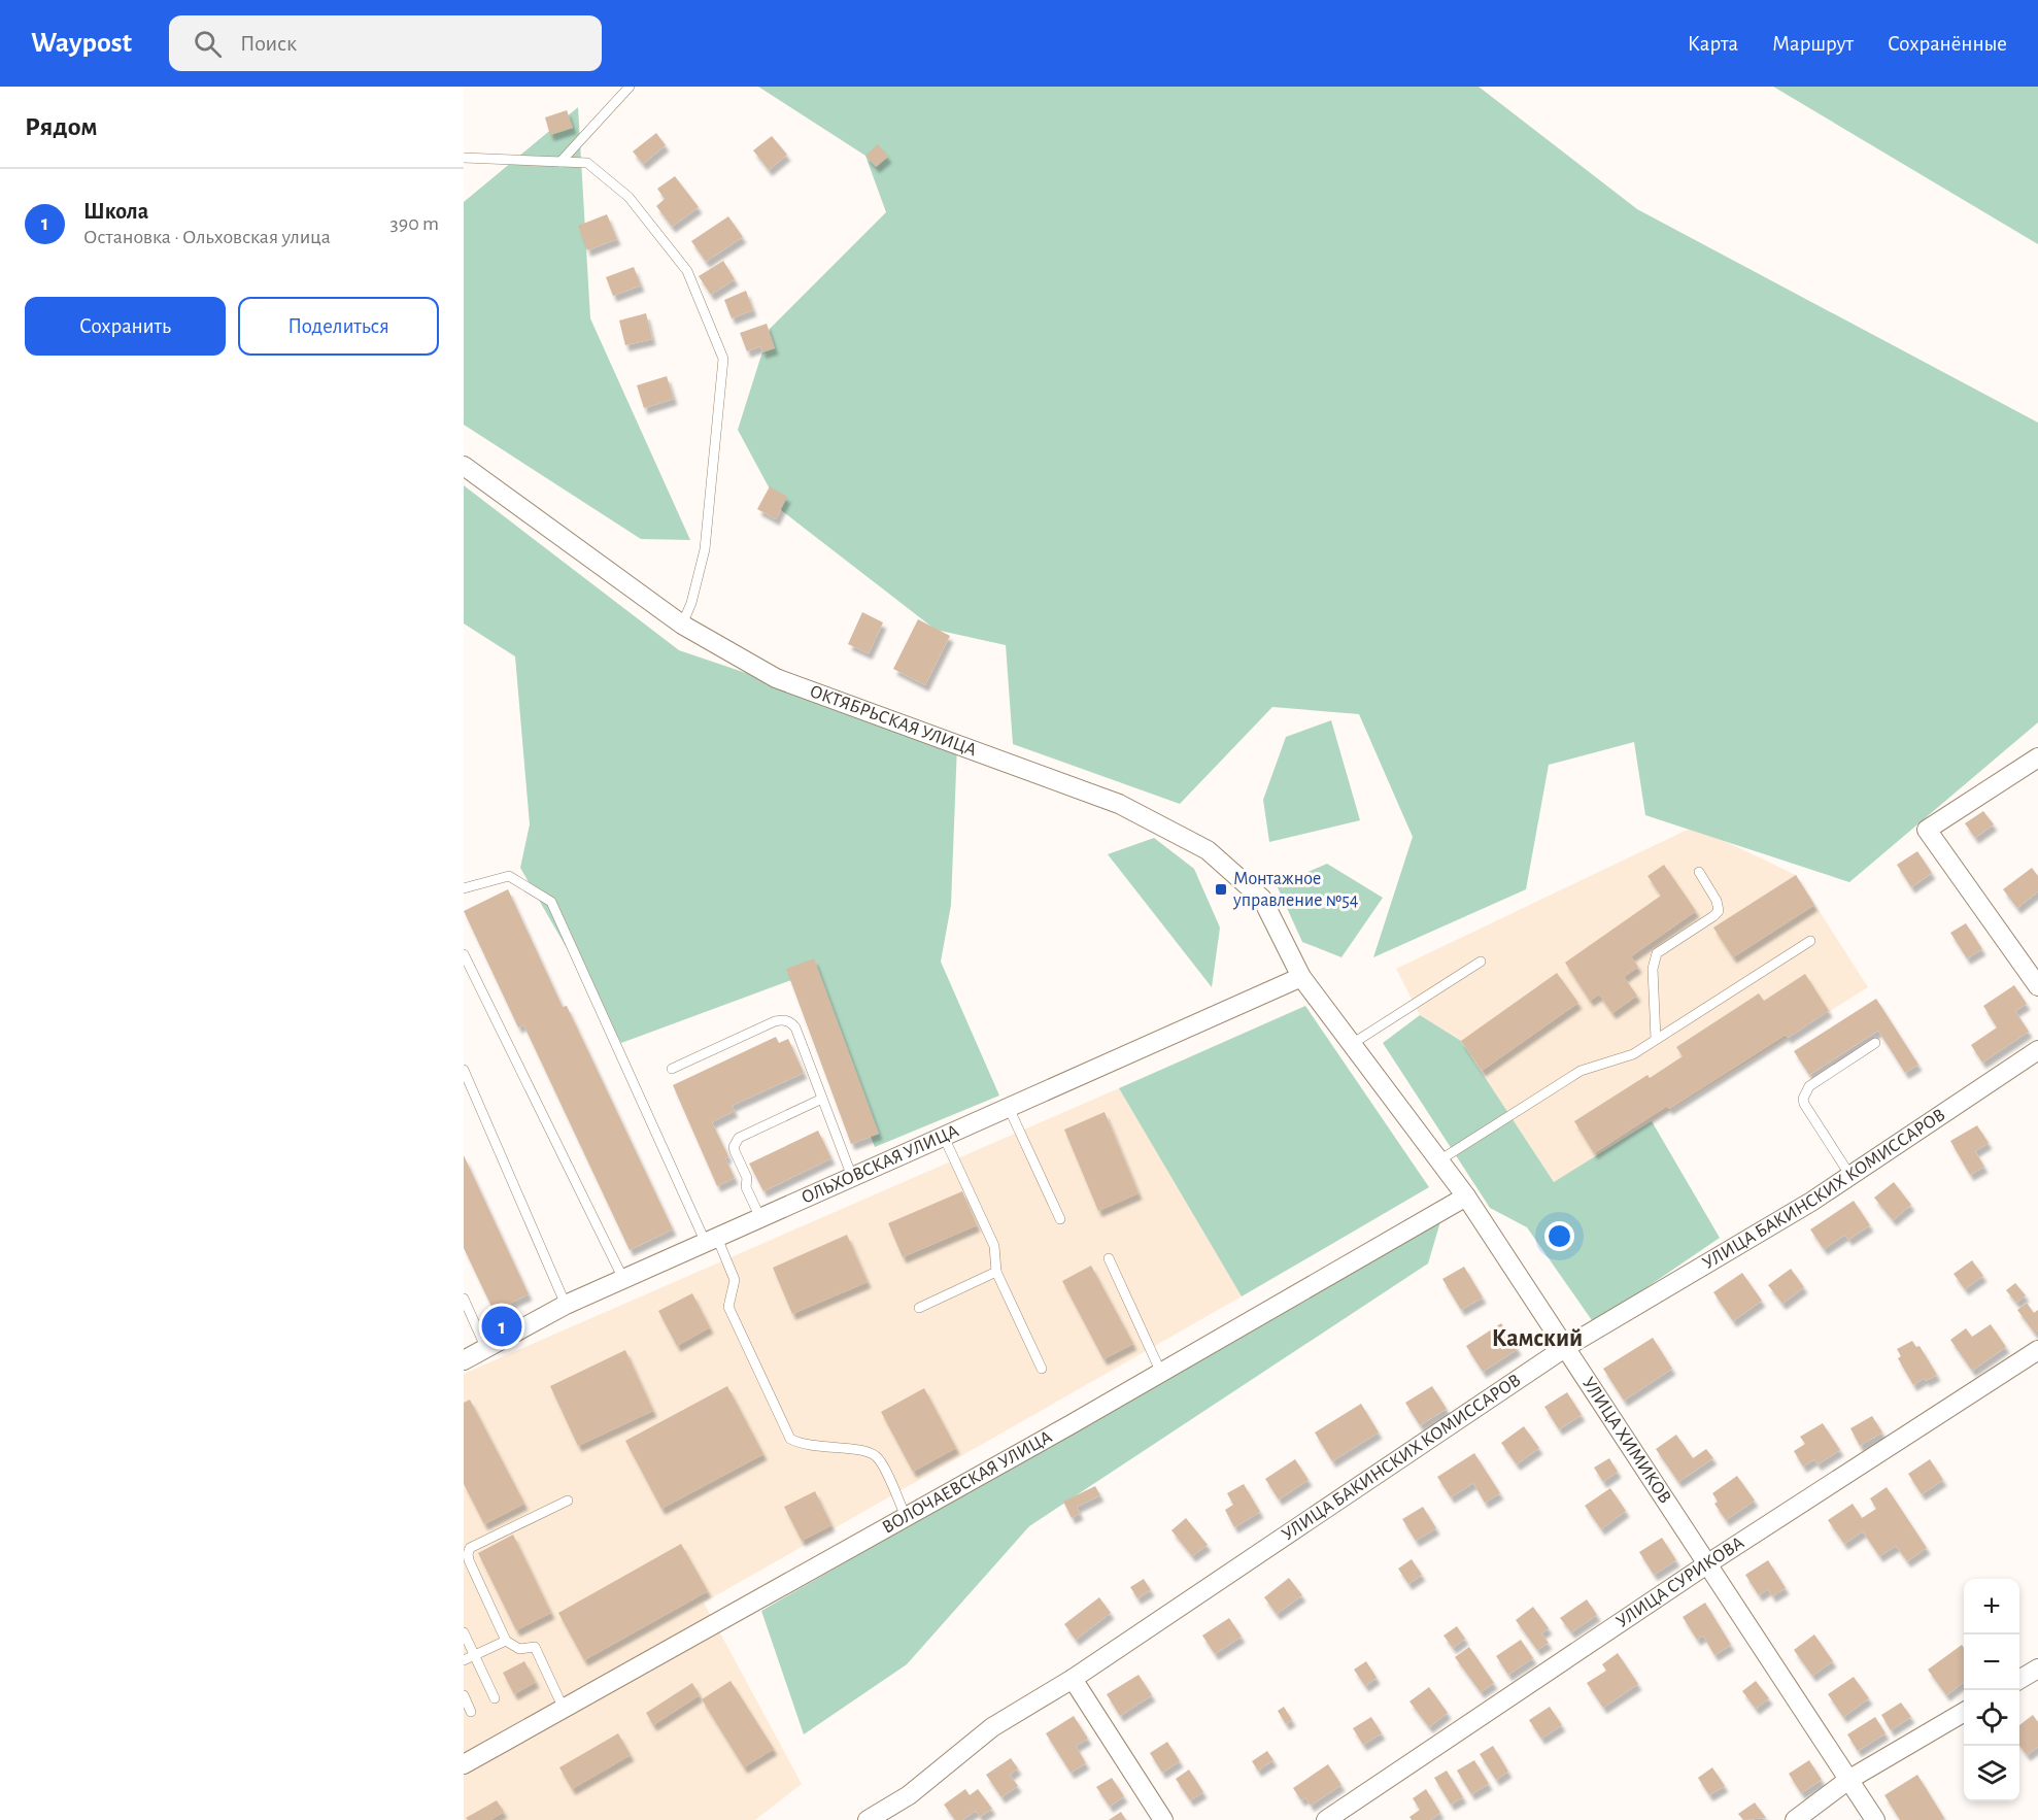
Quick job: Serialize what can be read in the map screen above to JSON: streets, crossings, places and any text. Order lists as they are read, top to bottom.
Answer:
{
  "streets": {
    "street": [
      "ОКТЯБРЬСКАЯ УЛИЦА",
      "ОЛЬХОВСКАЯ УЛИЦА",
      "УЛИЦА БАКИНСКИХ КОМИССАРОВ",
      "УЛИЦА ХИМИКОВ",
      "ВОЛОЧАЕВСКАЯ УЛИЦА",
      "УЛИЦА СУРИКОВА"
    ]
  },
  "crossings": [
    ["ОКТЯБРЬСКАЯ УЛИЦА", "ОЛЬХОВСКАЯ УЛИЦА"],
    ["ОКТЯБРЬСКАЯ УЛИЦА", "УЛИЦА ХИМИКОВ"],
    ["ОЛЬХОВСКАЯ УЛИЦА", "УЛИЦА ХИМИКОВ"],
    ["УЛИЦА БАКИНСКИХ КОМИССАРОВ", "УЛИЦА ХИМИКОВ"],
    ["УЛИЦА ХИМИКОВ", "ВОЛОЧАЕВСКАЯ УЛИЦА"],
    ["УЛИЦА ХИМИКОВ", "УЛИЦА СУРИКОВА"]
  ],
  "districts": ["Камский"],
  "places": {
    "transit": ["Монтажное управление №54"]
  },
  "page": {
    "header": "Waypost",
    "search": "Поиск",
    "nav": ["Карта", "Маршрут", "Сохранённые"],
    "heading": "Рядом",
    "list": [
      {
        "mark": "1",
        "name": "Школа",
        "note": "Остановка · Ольховская улица",
        "value": "390 m"
      }
    ],
    "buttons": ["Сохранить", "Поделиться"],
    "pins": "1",
    "map_buttons": ["+", "−"]
  }
}
